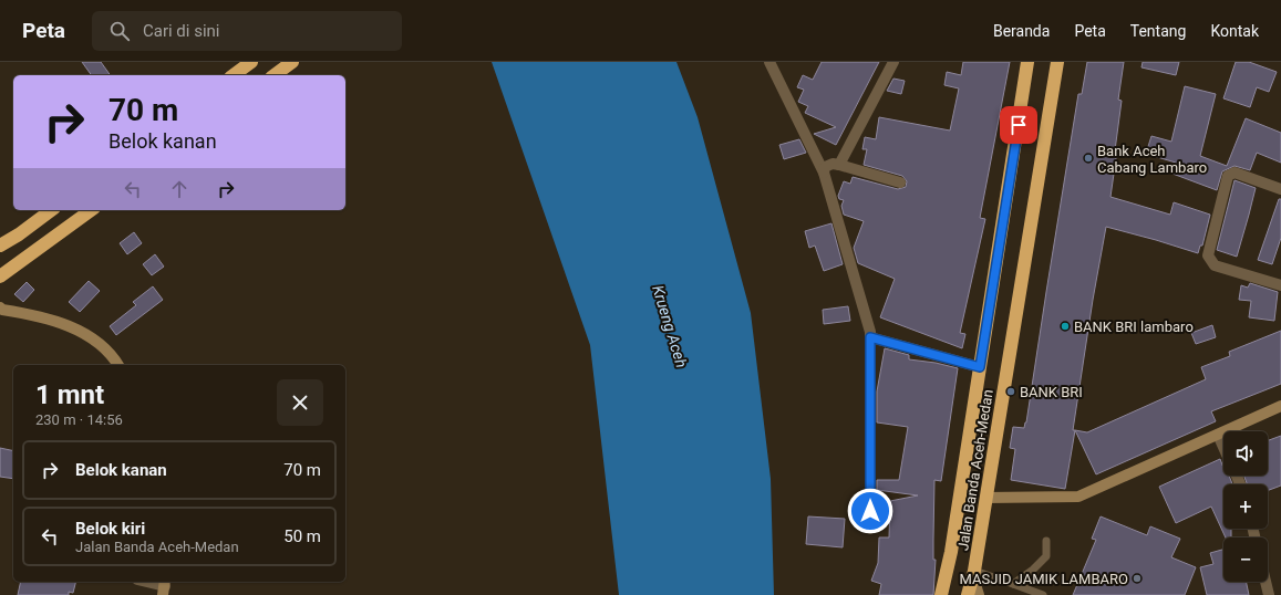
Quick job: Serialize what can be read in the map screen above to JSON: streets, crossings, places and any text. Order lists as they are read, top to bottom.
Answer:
{
  "streets": {
    "highway": ["Jalan Banda Aceh-Medan"]
  },
  "water": ["Krueng Aceh"],
  "places": [
    "Bank Aceh Cabang Lambaro",
    "BANK BRI lambaro",
    "BANK BRI",
    "MASJID JAMIK LAMBARO"
  ],
  "page": {
    "header": "Peta",
    "search": "Cari di sini",
    "nav": [
      "Beranda",
      "Peta",
      "Tentang",
      "Kontak"
    ],
    "turn": ["70 m", "Belok kanan"],
    "heading": ["1 mnt", "230 m · 14:56"],
    "map_buttons": ["+", "−"],
    "list": [
      {
        "name": "Belok kanan",
        "value": "70 m"
      },
      {
        "name": "Belok kiri",
        "note": "Jalan Banda Aceh-Medan",
        "value": "50 m"
      }
    ]
  }
}
